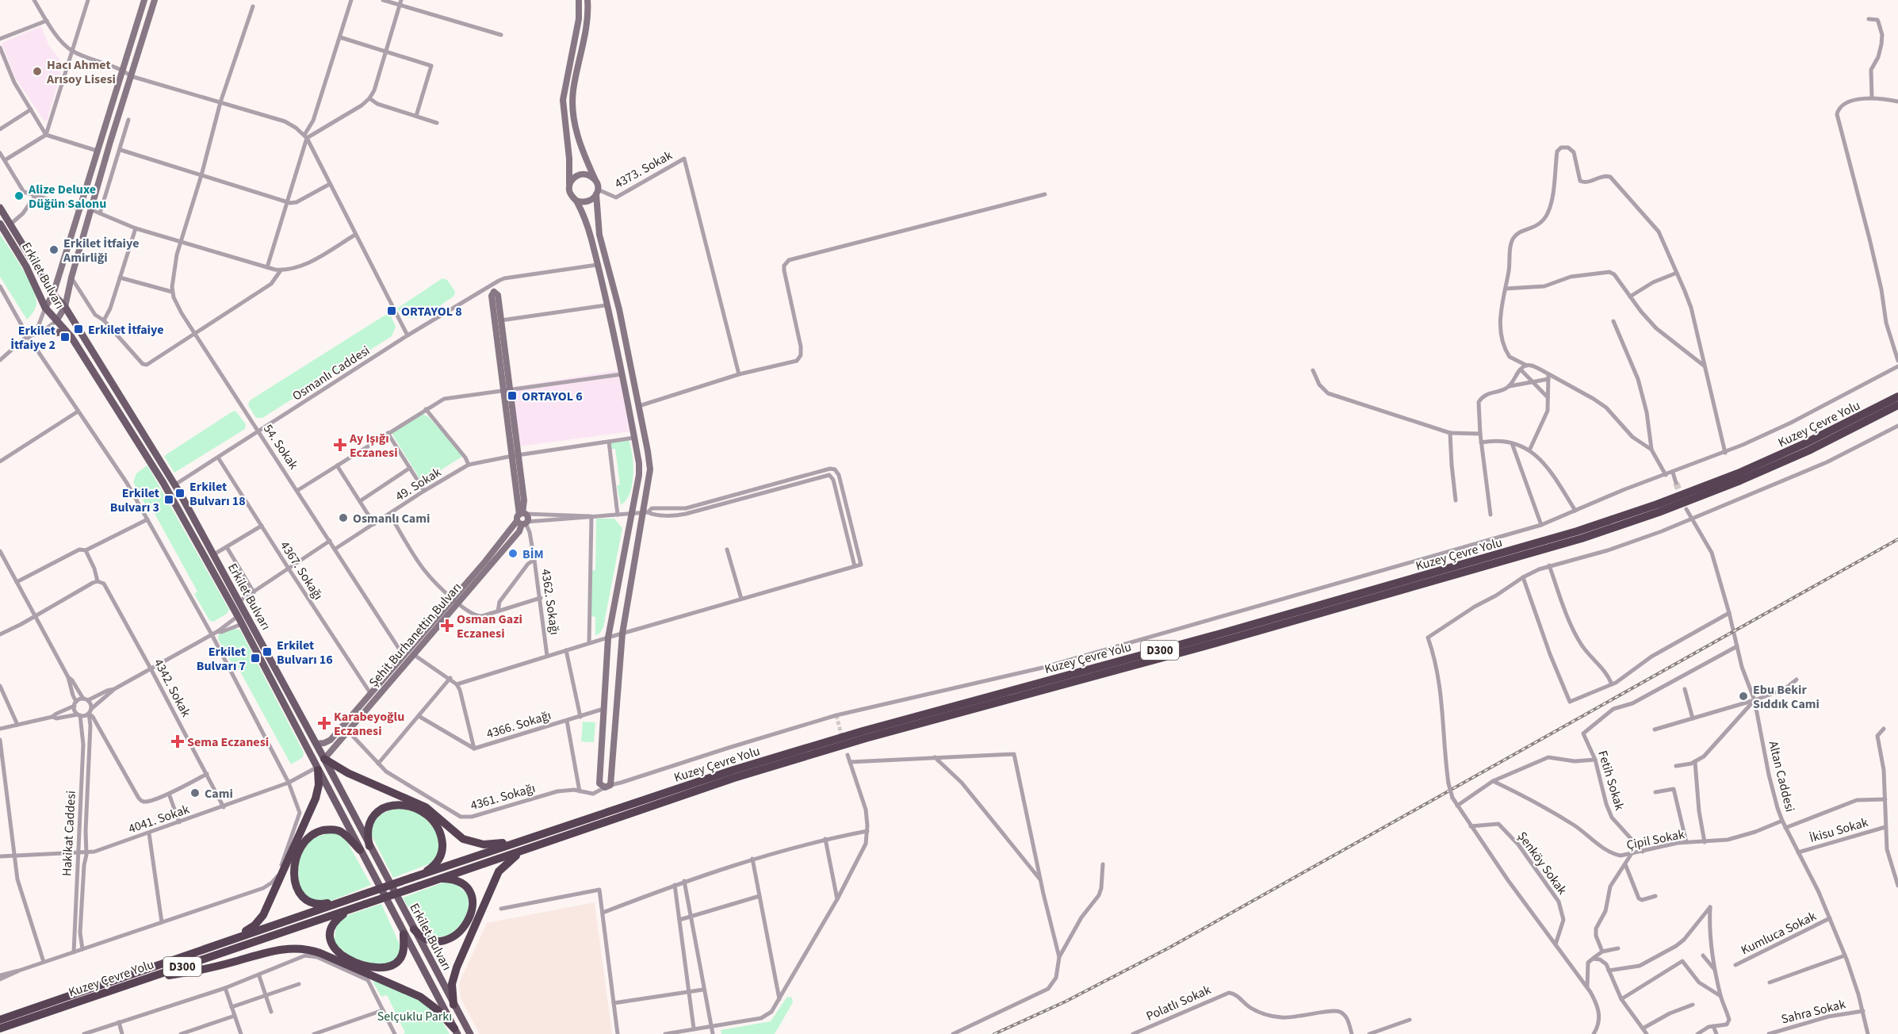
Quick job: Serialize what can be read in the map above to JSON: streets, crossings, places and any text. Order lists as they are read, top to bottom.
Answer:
{
  "streets": {
    "highway": ["Kuzey Çevre Yolu", "D300"],
    "main road": ["Erkilet Bulvarı"],
    "street": [
      "4373. Sokak",
      "Osmanlı Caddesi",
      "54. Sokak",
      "49. Sokak",
      "4367. Sokağı",
      "4362. Sokağı",
      "Şehit Burhanettin Bulvarı",
      "4342. Sokak",
      "4366. Sokağı",
      "Altan Caddesi",
      "Fetih Sokak",
      "4361. Sokağı",
      "4041. Sokak",
      "İkisu Sokak",
      "Hakikat Caddesi",
      "Çipil Sokak",
      "Şenköy Sokak",
      "Kumluca Sokak",
      "Polatlı Sokak",
      "Sahra Sokak"
    ]
  },
  "crossings": [
    ["Erkilet Bulvarı", "Osmanlı Caddesi"],
    ["Erkilet Bulvarı", "Şehit Burhanettin Bulvarı"],
    ["Erkilet Bulvarı", "4041. Sokak"],
    ["Osmanlı Caddesi", "54. Sokak"],
    ["Osmanlı Caddesi", "4367. Sokağı"],
    ["54. Sokak", "49. Sokak"],
    ["54. Sokak", "Şehit Burhanettin Bulvarı"],
    ["4367. Sokağı", "Şehit Burhanettin Bulvarı"],
    ["4362. Sokağı", "Şehit Burhanettin Bulvarı"],
    ["Şehit Burhanettin Bulvarı", "4361. Sokağı"],
    ["4342. Sokak", "4041. Sokak"],
    ["Altan Caddesi", "Fetih Sokak"],
    ["Altan Caddesi", "İkisu Sokak"],
    ["Altan Caddesi", "Çipil Sokak"],
    ["Altan Caddesi", "Kumluca Sokak"],
    ["Altan Caddesi", "Sahra Sokak"],
    ["Fetih Sokak", "Çipil Sokak"],
    ["4041. Sokak", "Hakikat Caddesi"]
  ],
  "parks": ["Selçuklu Parkı"],
  "places": {
    "other": [
      "Hacı Ahmet Arısoy Lisesi",
      "Alize Deluxe Düğün Salonu",
      "Erkilet İtfaiye Amirliği",
      "Osmanlı Cami",
      "BİM",
      "Ebu Bekir Sıddık Cami",
      "Cami"
    ],
    "transit": [
      "ORTAYOL 8",
      "Erkilet İtfaiye",
      "Erkilet İtfaiye 2",
      "ORTAYOL 6",
      "Erkilet Bulvarı 18",
      "Erkilet Bulvarı 3",
      "Erkilet Bulvarı 16",
      "Erkilet Bulvarı 7"
    ],
    "health": [
      "Ay Işığı Eczanesi",
      "Osman Gazi Eczanesi",
      "Karabeyoğlu Eczanesi",
      "Sema Eczanesi"
    ]
  }
}
